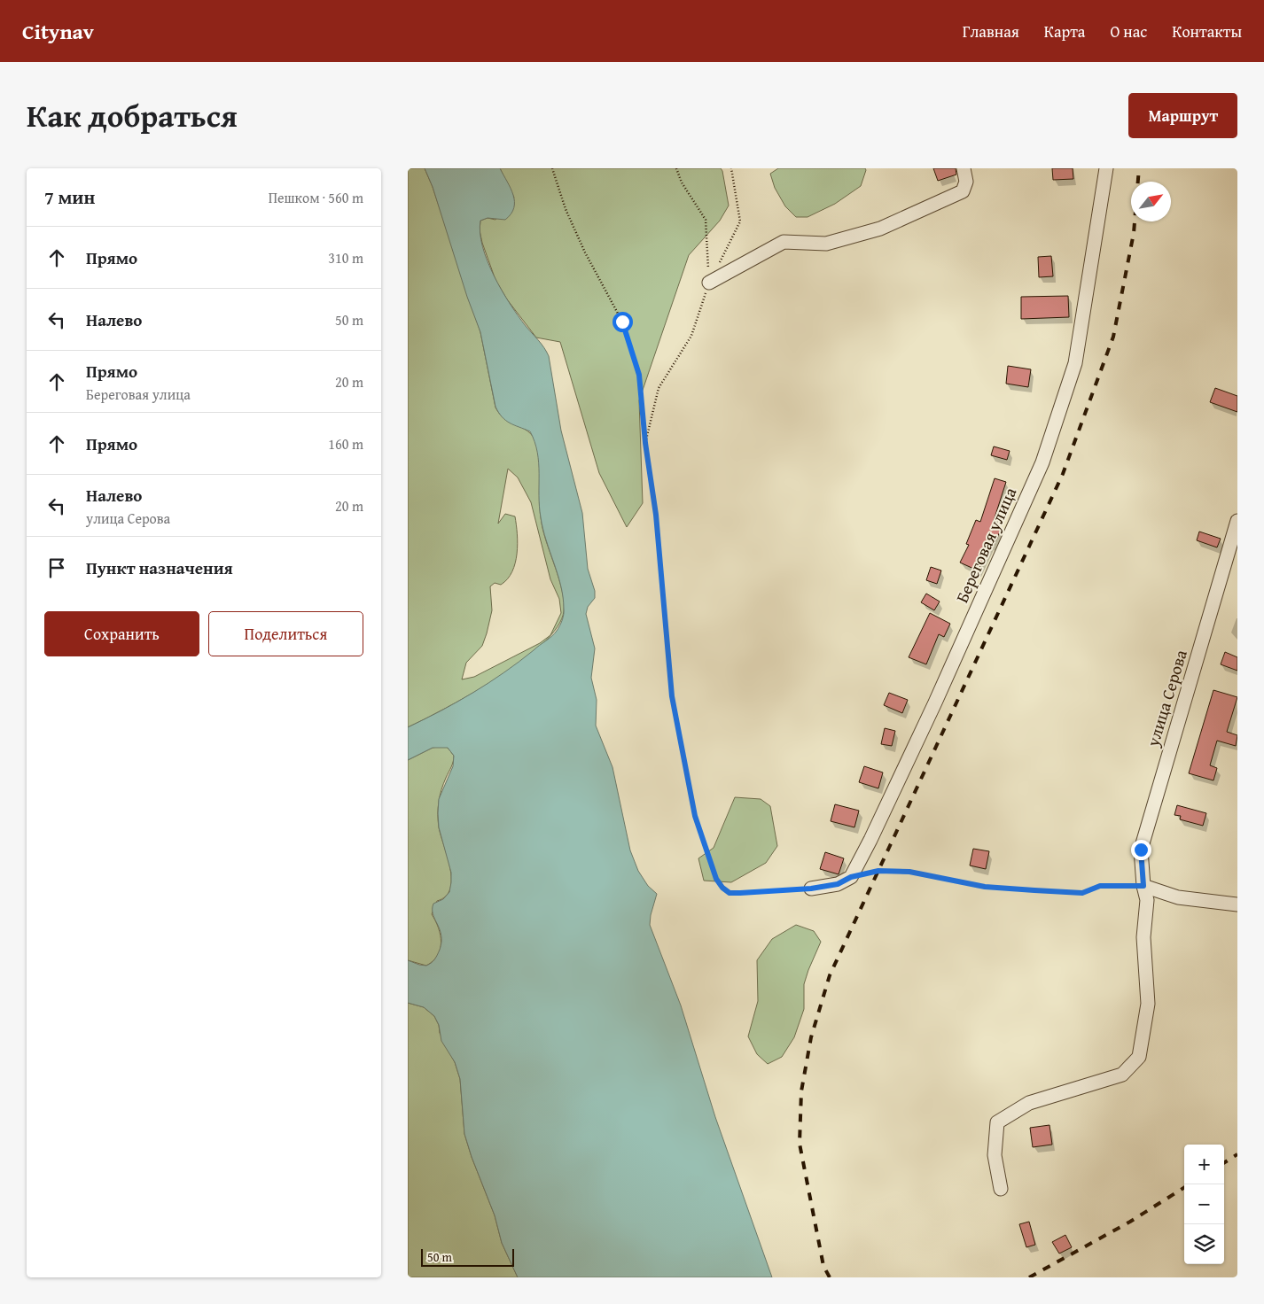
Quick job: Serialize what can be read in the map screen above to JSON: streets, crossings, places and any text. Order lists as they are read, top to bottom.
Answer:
{
  "streets": {
    "street": ["Береговая улица", "улица Серова"]
  },
  "scale_bar": "50 m",
  "north": "top right",
  "page": {
    "header": "Citynav",
    "nav": [
      "Главная",
      "Карта",
      "О нас",
      "Контакты"
    ],
    "title": "Как добраться",
    "buttons": [
      "Маршрут",
      ["Сохранить", "Поделиться"]
    ],
    "heading": ["7 мин", "Пешком · 560 m"],
    "list": [
      ["Прямо", "310 m"],
      ["Налево", "50 m"],
      ["Прямо", "Береговая улица", "20 m"],
      ["Прямо", "160 m"],
      ["Налево", "улица Серова", "20 m"],
      "Пункт назначения"
    ],
    "map_buttons": ["+", "−"],
    "scale": "50 m"
  }
}
